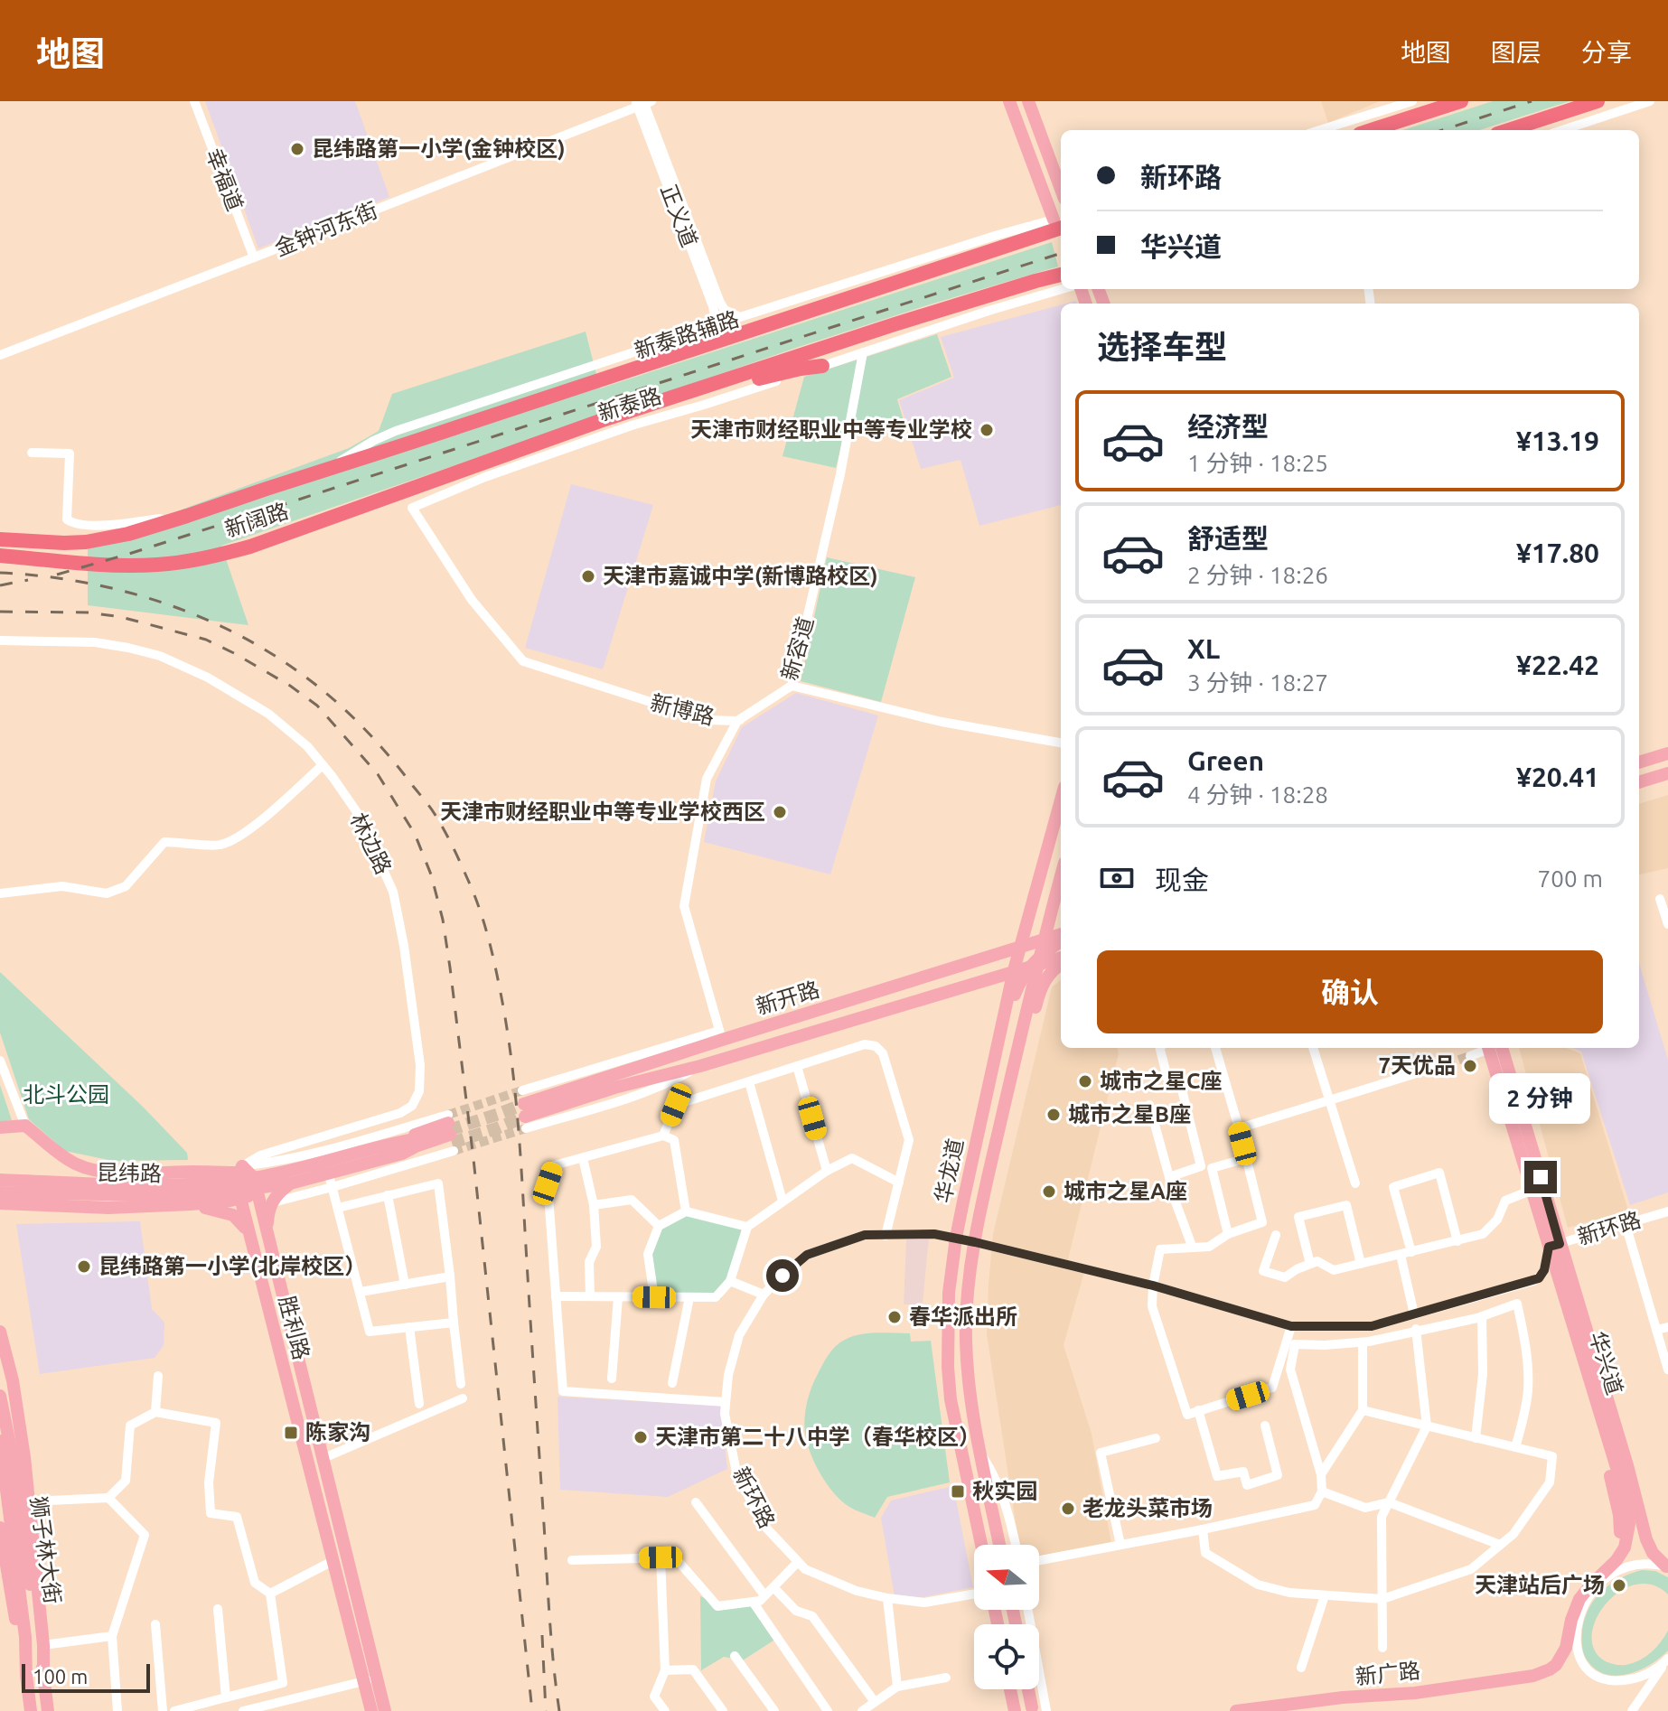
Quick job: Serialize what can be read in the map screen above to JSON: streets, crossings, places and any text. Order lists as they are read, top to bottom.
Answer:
{
  "streets": {
    "highway": ["新阔路"],
    "main road": [
      "新开路",
      "华龙道",
      "昆纬路",
      "胜利路",
      "华兴道",
      "狮子林大街",
      "新广路"
    ],
    "street": [
      "幸福道",
      "正义道",
      "金钟河东街",
      "新泰路辅路",
      "新泰路",
      "新容道",
      "新博路",
      "林边路",
      "新环路"
    ]
  },
  "crossings": [
    ["幸福道", "金钟河东街"],
    ["正义道", "金钟河东街"],
    ["正义道", "新泰路辅路"],
    ["新泰路辅路", "新阔路"],
    ["新泰路", "新容道"],
    ["新泰路", "新博路"],
    ["新容道", "新博路"],
    ["林边路", "昆纬路"],
    ["林边路", "胜利路"],
    ["新开路", "华龙道"],
    ["华龙道", "新环路"],
    ["昆纬路", "胜利路"],
    ["新环路", "华兴道"],
    ["华兴道", "新广路"]
  ],
  "parks": ["北斗公园"],
  "places": {
    "other": [
      "昆纬路第一小学(金钟校区)",
      "天津市财经职业中等专业学校",
      "天津市嘉诚中学(新博路校区)",
      "天津市财经职业中等专业学校西区",
      "7天优品",
      "城市之星C座",
      "城市之星B座",
      "城市之星A座",
      "昆纬路第一小学(北岸校区）",
      "春华派出所",
      "天津市第二十八中学（春华校区）",
      "老龙头菜市场",
      "天津站后广场"
    ],
    "transit": ["陈家沟", "秋实园"]
  },
  "scale_bar": "100 m",
  "north": "left",
  "page": {
    "header": "地图",
    "nav": ["地图", "图层", "分享"],
    "banner": ["新环路", "华兴道"],
    "heading": "选择车型",
    "list": [
      {
        "name": "经济型",
        "note": "1 分钟 · 18:25",
        "value": "¥13.19"
      },
      {
        "name": "舒适型",
        "note": "2 分钟 · 18:26",
        "value": "¥17.80"
      },
      {
        "name": "XL",
        "note": "3 分钟 · 18:27",
        "value": "¥22.42"
      },
      {
        "name": "Green",
        "note": "4 分钟 · 18:28",
        "value": "¥20.41"
      }
    ],
    "pay": ["现金", "700 m"],
    "buttons": "确认",
    "bubble": "2 分钟",
    "scale": "100 m"
  }
}
